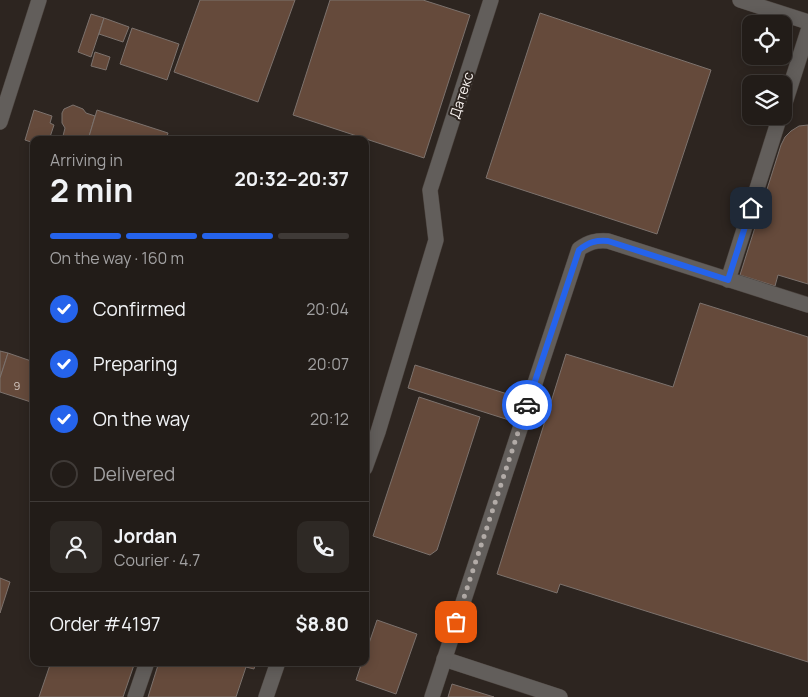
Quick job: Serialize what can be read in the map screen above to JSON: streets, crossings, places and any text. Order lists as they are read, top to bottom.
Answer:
{
  "streets": {
    "street": ["Датекс"]
  },
  "house_numbers": ["9"],
  "page": {
    "heading": ["2 min", "Arriving in", "20:32–20:37"],
    "panel": [
      "Jordan",
      "Courier · 4.7",
      "Order #4197",
      "$8.80"
    ],
    "bar": "On the way · 160 m",
    "list": [
      ["Confirmed", "20:04"],
      ["Preparing", "20:07"],
      ["On the way", "20:12"],
      "Delivered"
    ]
  }
}
